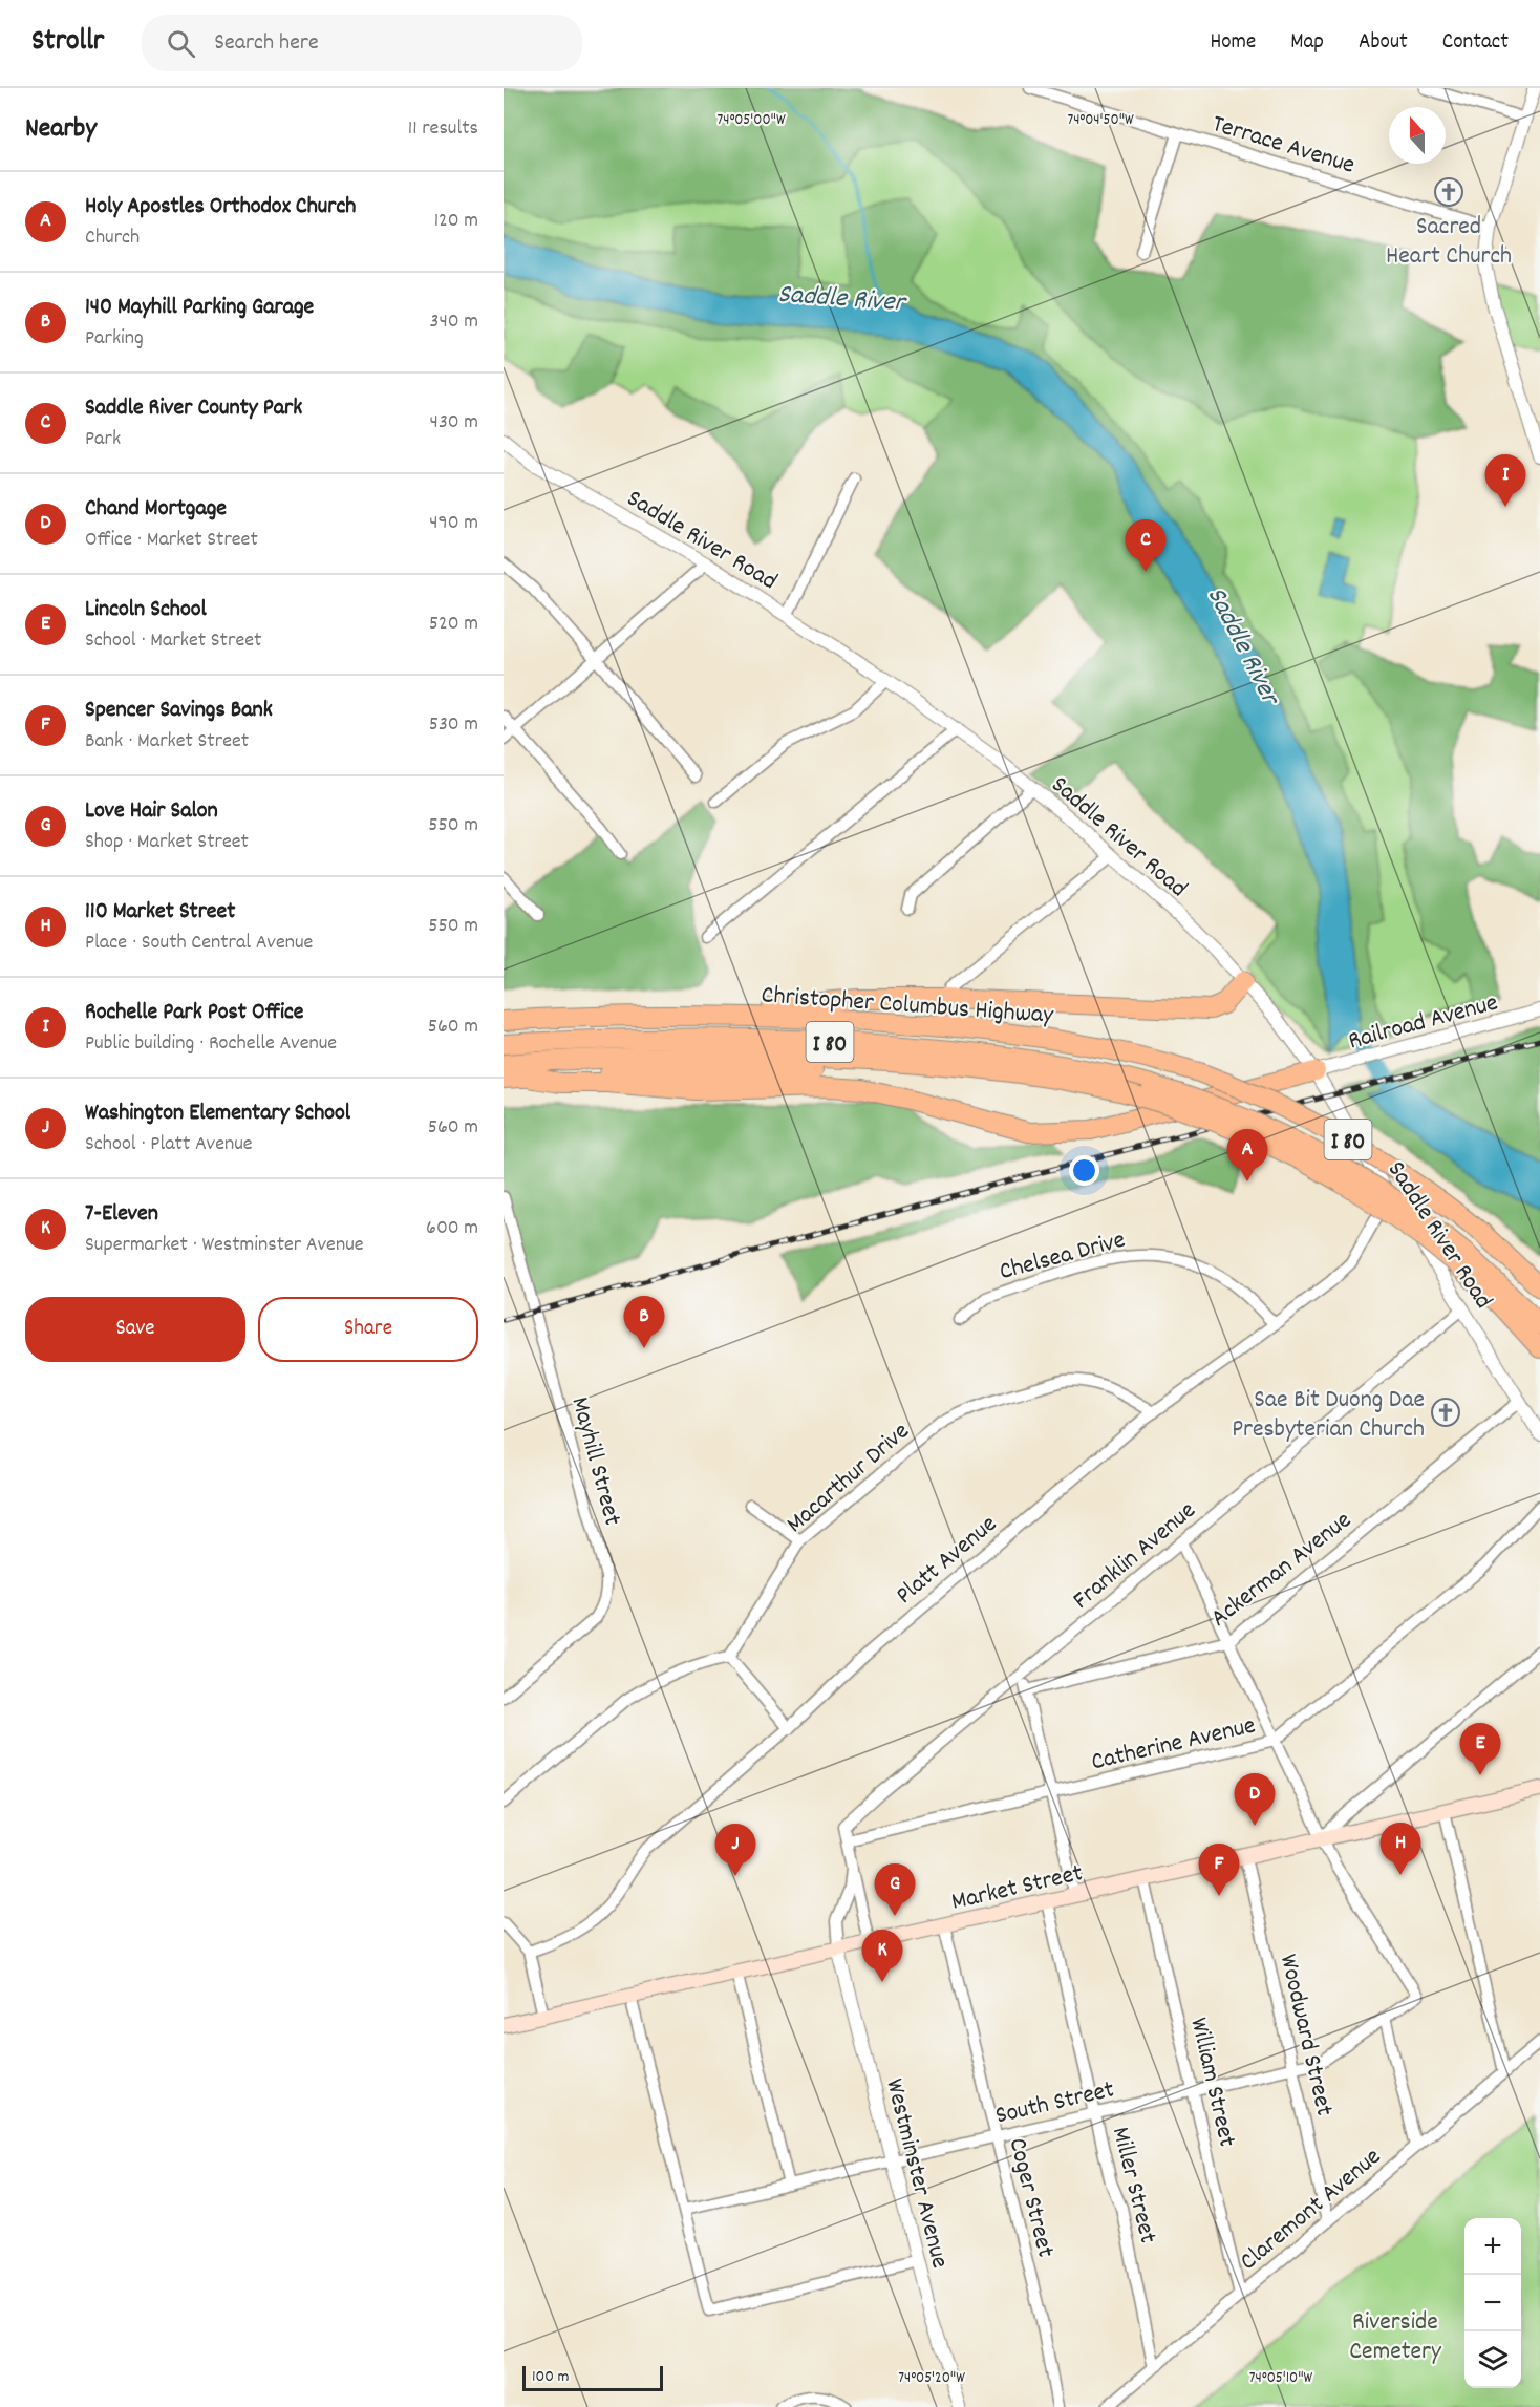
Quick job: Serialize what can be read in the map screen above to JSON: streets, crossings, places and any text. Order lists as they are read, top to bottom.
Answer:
{
  "streets": {
    "highway": ["Christopher Columbus Highway", "I 80"],
    "main road": ["Market Street"],
    "street": [
      "Terrace Avenue",
      "Saddle River Road",
      "Railroad Avenue",
      "Chelsea Drive",
      "Mayhill Street",
      "Macarthur Drive",
      "Franklin Avenue",
      "Platt Avenue",
      "Ackerman Avenue",
      "Catherine Avenue",
      "Woodward Street",
      "William Street",
      "South Street",
      "Westminster Avenue",
      "Miller Street",
      "Coger Street",
      "Claremont Avenue"
    ]
  },
  "crossings": [
    ["Saddle River Road", "Railroad Avenue"],
    ["Saddle River Road", "Franklin Avenue"],
    ["Saddle River Road", "Platt Avenue"],
    ["Saddle River Road", "Ackerman Avenue"],
    ["Chelsea Drive", "Platt Avenue"],
    ["Macarthur Drive", "Platt Avenue"],
    ["Franklin Avenue", "Catherine Avenue"],
    ["Market Street", "Woodward Street"],
    ["Market Street", "William Street"],
    ["Market Street", "South Street"],
    ["Market Street", "Westminster Avenue"],
    ["Market Street", "Miller Street"],
    ["Market Street", "Coger Street"],
    ["Woodward Street", "South Street"],
    ["Woodward Street", "Claremont Avenue"],
    ["William Street", "South Street"],
    ["William Street", "Claremont Avenue"],
    ["South Street", "Westminster Avenue"],
    ["South Street", "Miller Street"],
    ["South Street", "Coger Street"],
    ["Miller Street", "Claremont Avenue"]
  ],
  "water": ["Saddle River"],
  "parks": ["Riverside Cemetery"],
  "places": {
    "church": ["Sacred Heart Church", "Sae Bit Duong Dae Presbyterian Church"]
  },
  "scale_bar": "100 m",
  "north": "top",
  "page": {
    "header": "Strollr",
    "search": "Search here",
    "nav": [
      "Home",
      "Map",
      "About",
      "Contact"
    ],
    "heading": ["Nearby", "11 results"],
    "list": [
      {
        "mark": "A",
        "name": "Holy Apostles Orthodox Church",
        "note": "Church",
        "value": "120 m"
      },
      {
        "mark": "B",
        "name": "140 Mayhill Parking Garage",
        "note": "Parking",
        "value": "340 m"
      },
      {
        "mark": "C",
        "name": "Saddle River County Park",
        "note": "Park",
        "value": "430 m"
      },
      {
        "mark": "D",
        "name": "Chand Mortgage",
        "note": "Office · Market Street",
        "value": "490 m"
      },
      {
        "mark": "E",
        "name": "Lincoln School",
        "note": "School · Market Street",
        "value": "520 m"
      },
      {
        "mark": "F",
        "name": "Spencer Savings Bank",
        "note": "Bank · Market Street",
        "value": "530 m"
      },
      {
        "mark": "G",
        "name": "Love Hair Salon",
        "note": "Shop · Market Street",
        "value": "550 m"
      },
      {
        "mark": "H",
        "name": "110 Market Street",
        "note": "Place · South Central Avenue",
        "value": "550 m"
      },
      {
        "mark": "I",
        "name": "Rochelle Park Post Office",
        "note": "Public building · Rochelle Avenue",
        "value": "560 m"
      },
      {
        "mark": "J",
        "name": "Washington Elementary School",
        "note": "School · Platt Avenue",
        "value": "560 m"
      },
      {
        "mark": "K",
        "name": "7-Eleven",
        "note": "Supermarket · Westminster Avenue",
        "value": "600 m"
      }
    ],
    "pins": [
      "I",
      "C",
      "A",
      "B",
      "E",
      "D",
      "H",
      "J",
      "F",
      "G",
      "K"
    ],
    "buttons": ["Save", "Share"],
    "map_buttons": ["+", "−"],
    "scale": "100 m"
  },
  "coordinates": [
    "74°05'00\"W",
    "74°04'50\"W",
    "74°05'20\"W",
    "74°05'10\"W"
  ]
}
